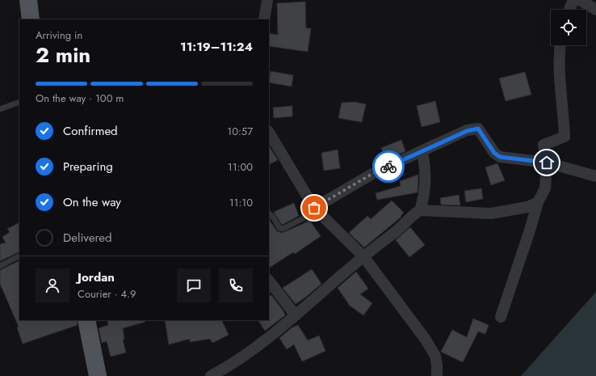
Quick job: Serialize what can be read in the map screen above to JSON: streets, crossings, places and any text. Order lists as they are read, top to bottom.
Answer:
{
  "page": {
    "heading": ["2 min", "Arriving in", "11:19–11:24"],
    "panel": ["Jordan", "Courier · 4.9"],
    "bar": "On the way · 100 m",
    "list": [
      ["Confirmed", "10:57"],
      ["Preparing", "11:00"],
      ["On the way", "11:10"],
      "Delivered"
    ]
  }
}
